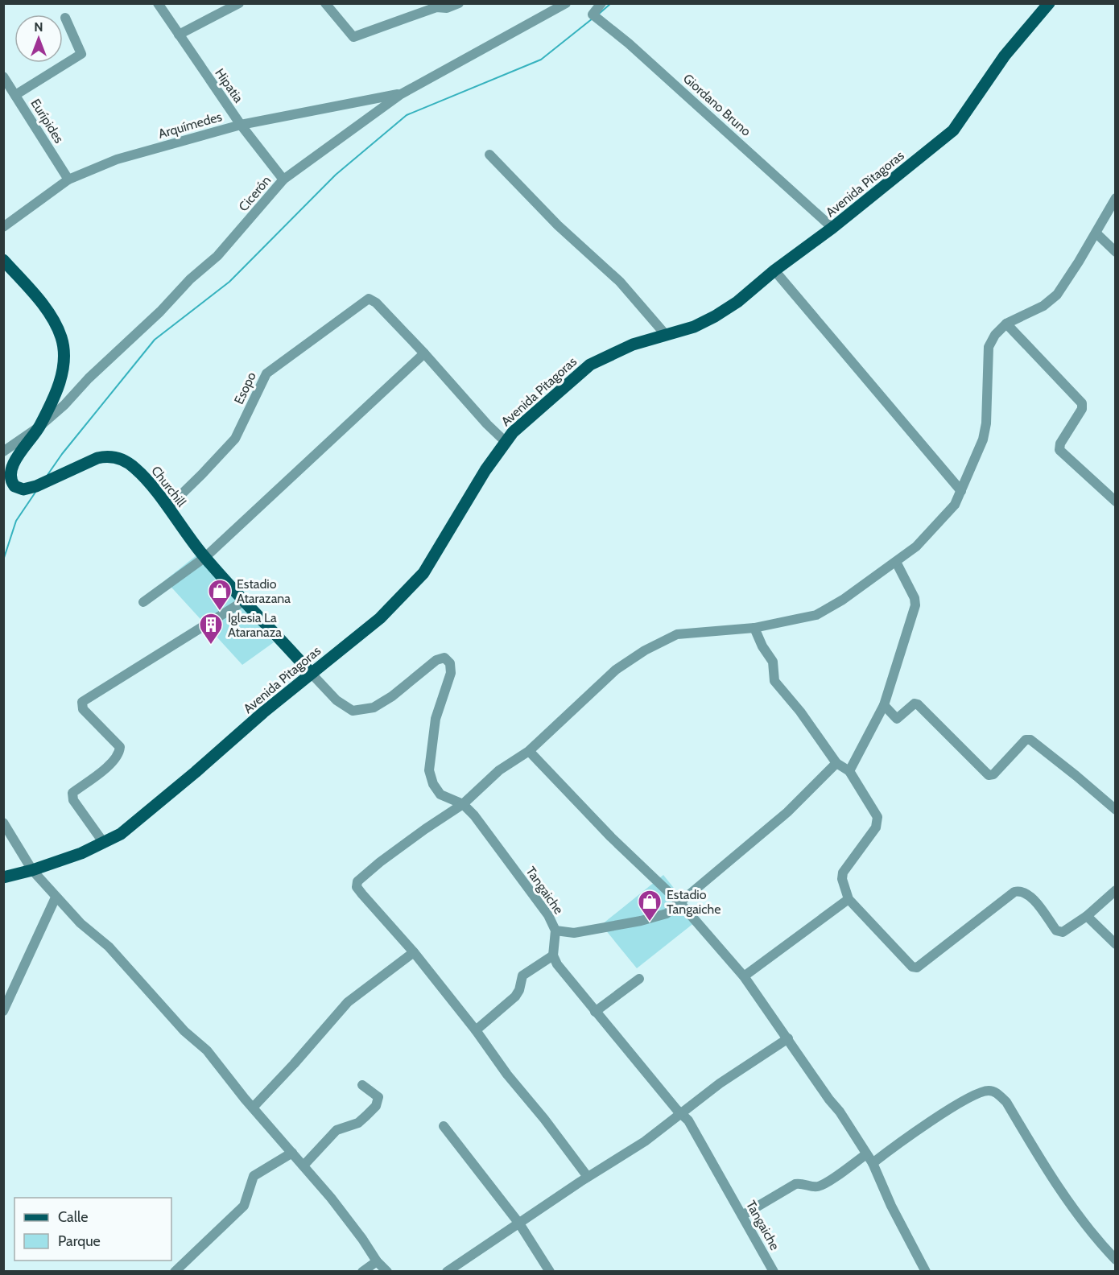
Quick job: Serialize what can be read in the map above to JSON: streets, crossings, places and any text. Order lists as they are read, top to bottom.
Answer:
{
  "streets": {
    "main road": ["Avenida Pitagoras", "Churchill"],
    "street": [
      "Hipatia",
      "Giordano Bruno",
      "Eurípides",
      "Arquímedes",
      "Cicerón",
      "Esopo",
      "Tangaiche"
    ]
  },
  "crossings": [
    ["Hipatia", "Arquímedes"],
    ["Hipatia", "Cicerón"],
    ["Giordano Bruno", "Avenida Pitagoras"],
    ["Eurípides", "Arquímedes"],
    ["Arquímedes", "Cicerón"],
    ["Avenida Pitagoras", "Churchill"],
    ["Avenida Pitagoras", "Tangaiche"],
    ["Cicerón", "Churchill"],
    ["Esopo", "Churchill"],
    ["Churchill", "Tangaiche"]
  ],
  "places": {
    "shop": ["Estadio Atarazana", "Estadio Tangaiche"],
    "building": ["Iglesia La Ataranaza"]
  },
  "legend": ["Calle", "Parque"],
  "north": "top"
}
